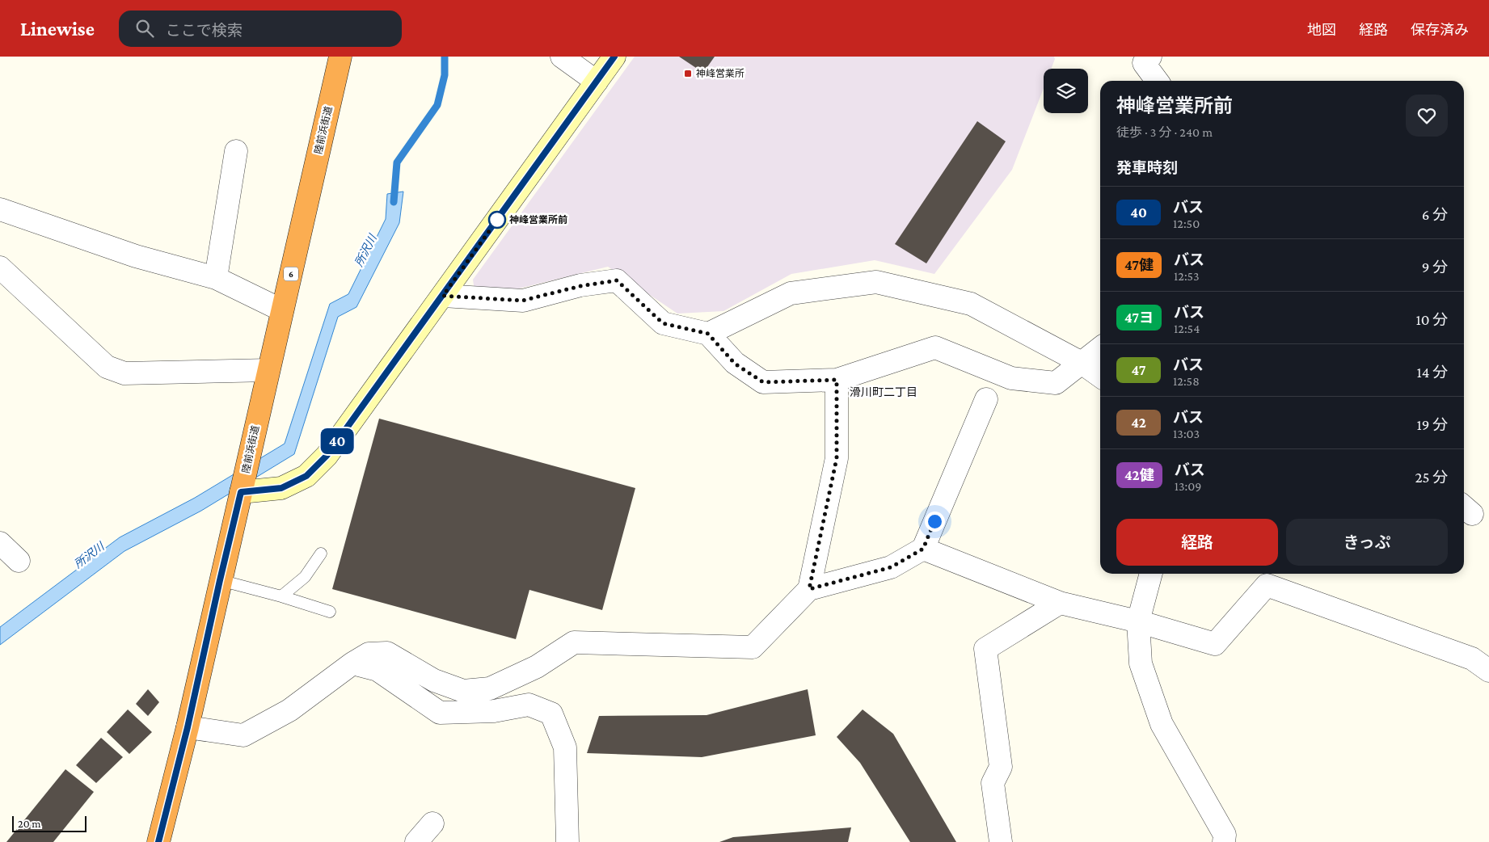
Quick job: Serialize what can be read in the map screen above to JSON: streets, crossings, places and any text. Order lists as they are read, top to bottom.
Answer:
{
  "streets": {
    "highway": ["陸前浜街道", "6"]
  },
  "districts": ["滑川町二丁目"],
  "water": ["所沢川"],
  "places": {
    "transit": ["神峰営業所"],
    "other": ["神峰営業所前"]
  },
  "lines": ["bus line 40"],
  "scale_bar": "20 m",
  "page": {
    "header": "Linewise",
    "search": "ここで検索",
    "nav": ["地図", "経路", "保存済み"],
    "on_map": "40",
    "heading": [
      ["神峰営業所前", "徒歩 · 3 分 · 240 m"],
      "発車時刻"
    ],
    "list": [
      {
        "mark": "40",
        "name": "バス",
        "note": "12:50",
        "value": "6 分"
      },
      {
        "mark": "47健",
        "name": "バス",
        "note": "12:53",
        "value": "9 分"
      },
      {
        "mark": "47ヨ",
        "name": "バス",
        "note": "12:54",
        "value": "10 分"
      },
      {
        "mark": "47",
        "name": "バス",
        "note": "12:58",
        "value": "14 分"
      },
      {
        "mark": "42",
        "name": "バス",
        "note": "13:03",
        "value": "19 分"
      },
      {
        "mark": "42健",
        "name": "バス",
        "note": "13:09",
        "value": "25 分"
      }
    ],
    "buttons": ["経路", "きっぷ"],
    "scale": "20 m"
  }
}
